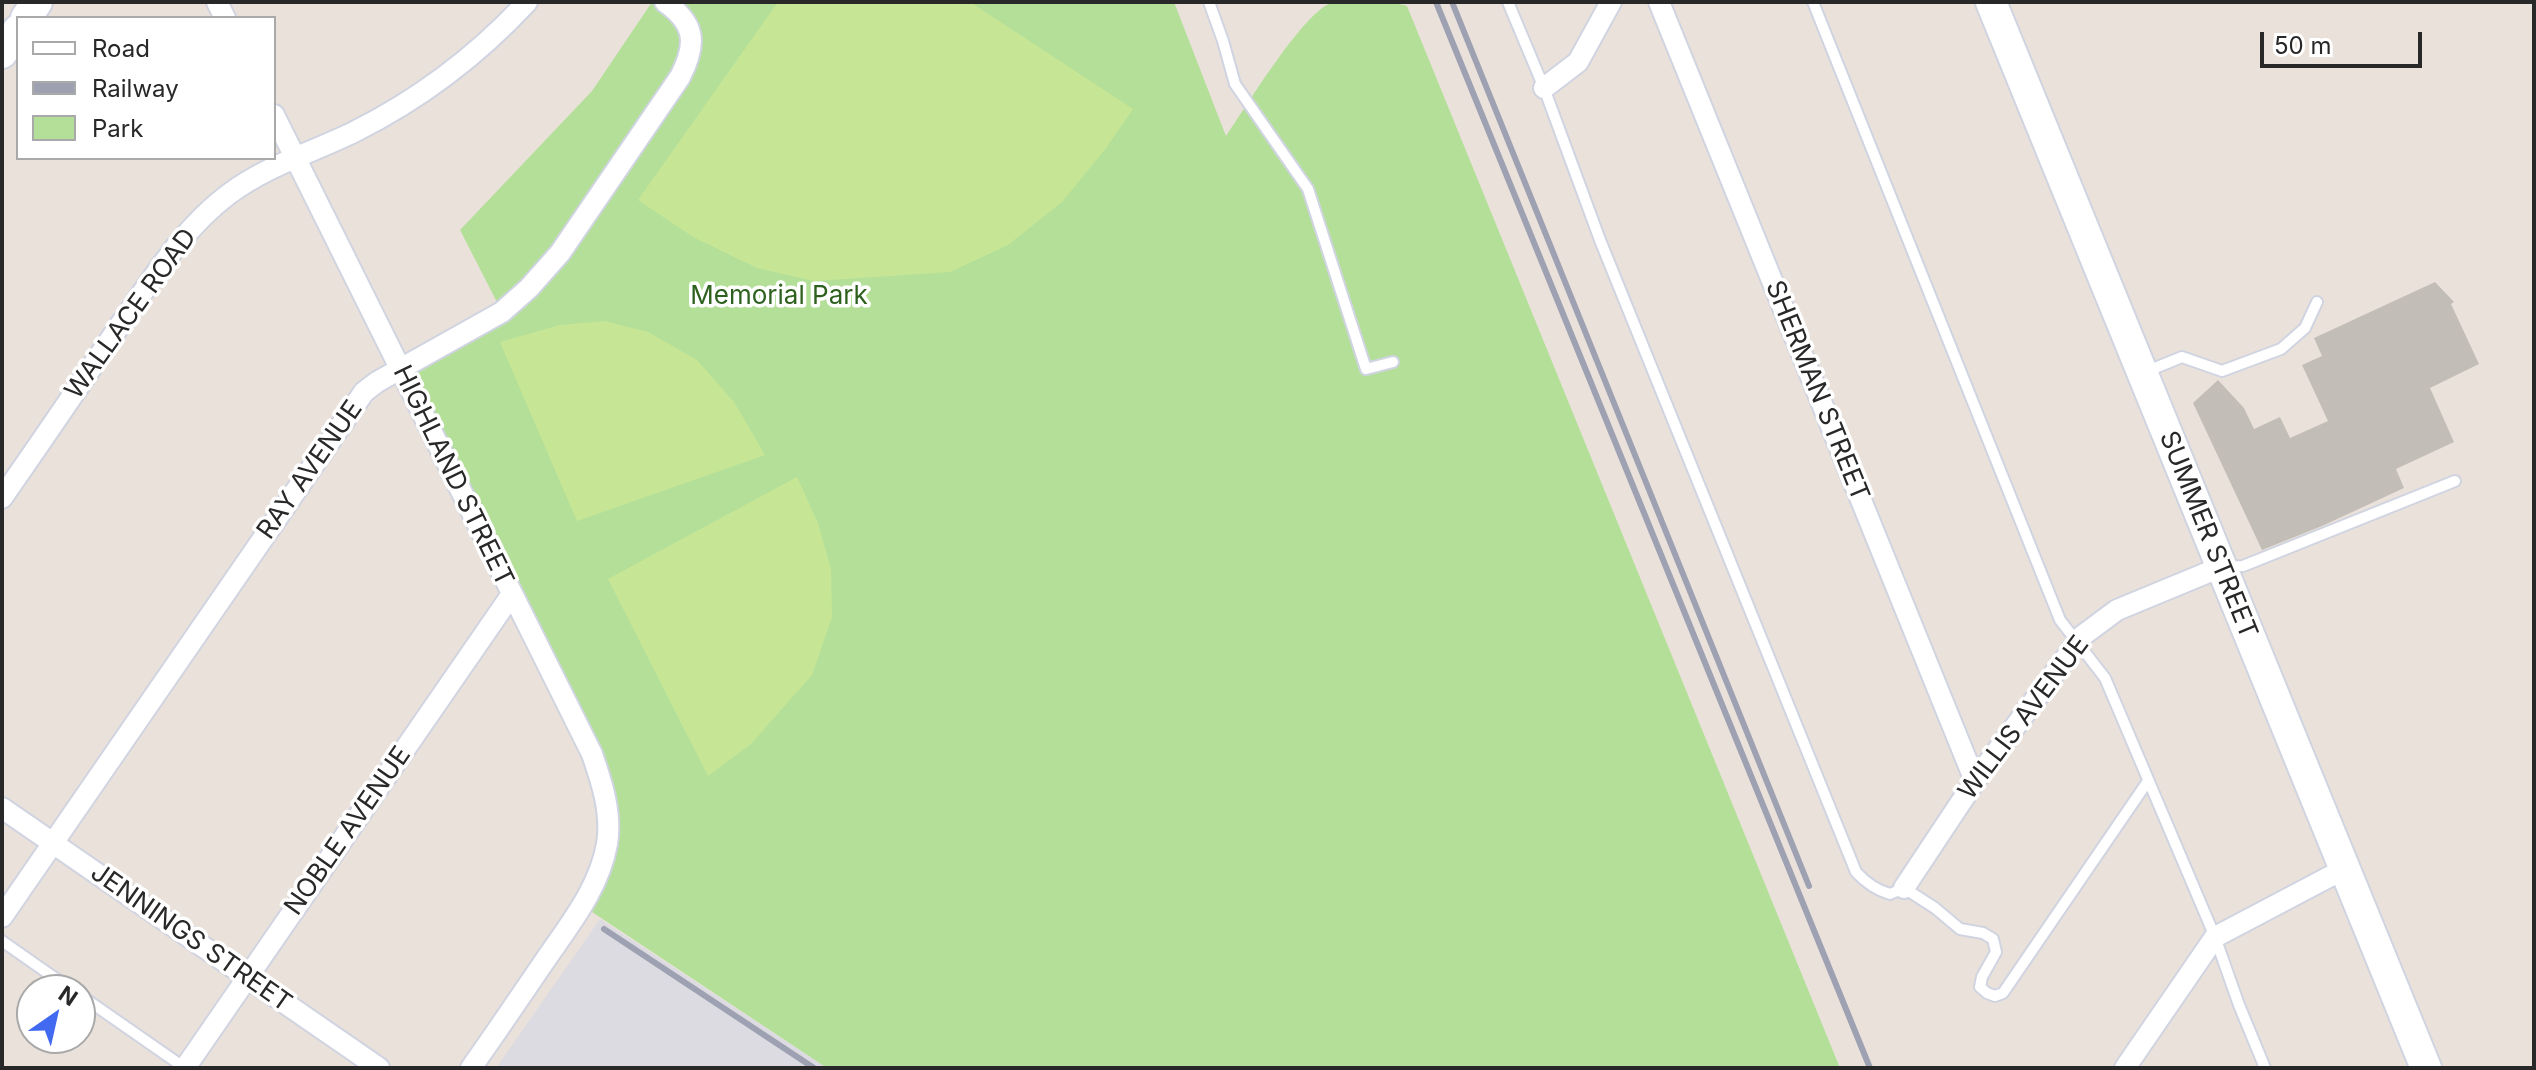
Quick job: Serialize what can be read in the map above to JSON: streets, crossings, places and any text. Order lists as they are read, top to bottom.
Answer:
{
  "streets": {
    "street": [
      "WALLACE ROAD",
      "SHERMAN STREET",
      "RAY AVENUE",
      "HIGHLAND STREET",
      "SUMMER STREET",
      "WILLIS AVENUE",
      "NOBLE AVENUE",
      "JENNINGS STREET"
    ]
  },
  "crossings": [
    ["WALLACE ROAD", "HIGHLAND STREET"],
    ["SHERMAN STREET", "WILLIS AVENUE"],
    ["RAY AVENUE", "HIGHLAND STREET"],
    ["RAY AVENUE", "JENNINGS STREET"],
    ["HIGHLAND STREET", "NOBLE AVENUE"],
    ["SUMMER STREET", "WILLIS AVENUE"],
    ["NOBLE AVENUE", "JENNINGS STREET"]
  ],
  "parks": ["Memorial Park"],
  "legend": ["Road", "Railway", "Park"],
  "scale_bar": "50 m",
  "north": "top right"
}
